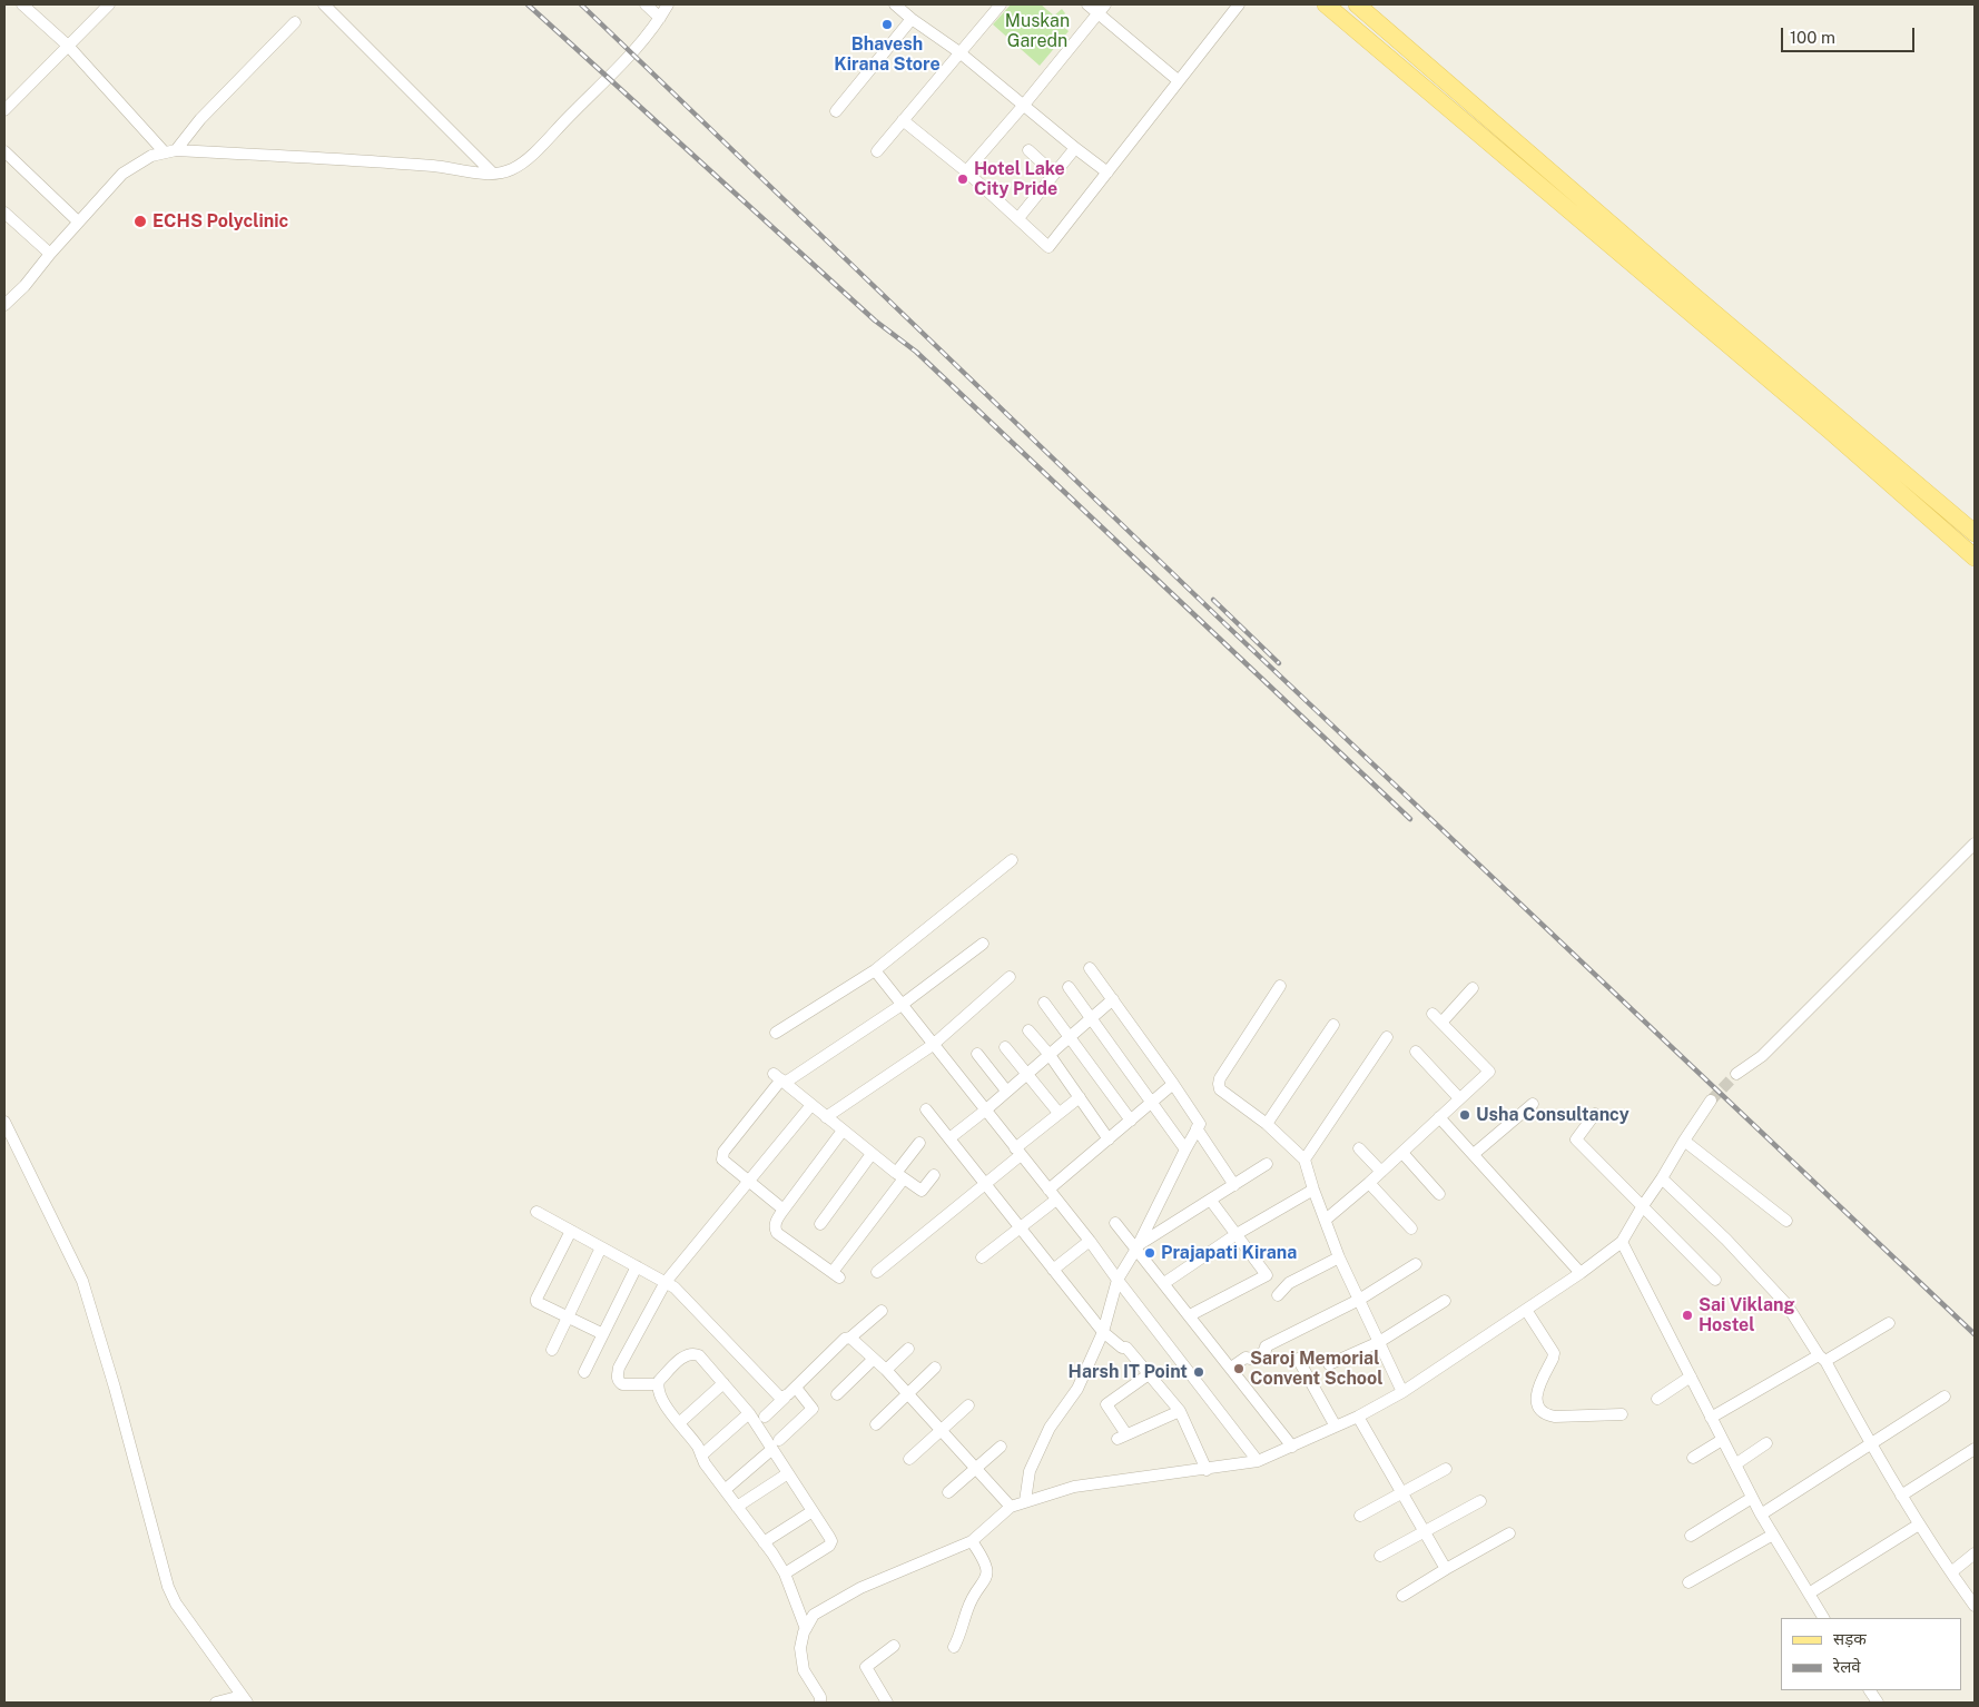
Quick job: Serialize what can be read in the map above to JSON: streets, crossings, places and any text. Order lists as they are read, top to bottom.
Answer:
{
  "parks": ["Muskan Garedn"],
  "places": [
    "Bhavesh Kirana Store",
    "Hotel Lake City Pride",
    "ECHS Polyclinic",
    "Usha Consultancy",
    "Prajapati Kirana",
    "Sai Viklang Hostel",
    "Saroj Memorial Convent School",
    "Harsh IT Point"
  ],
  "legend": ["सड़क", "रेलवे"],
  "scale_bar": "100 m"
}
